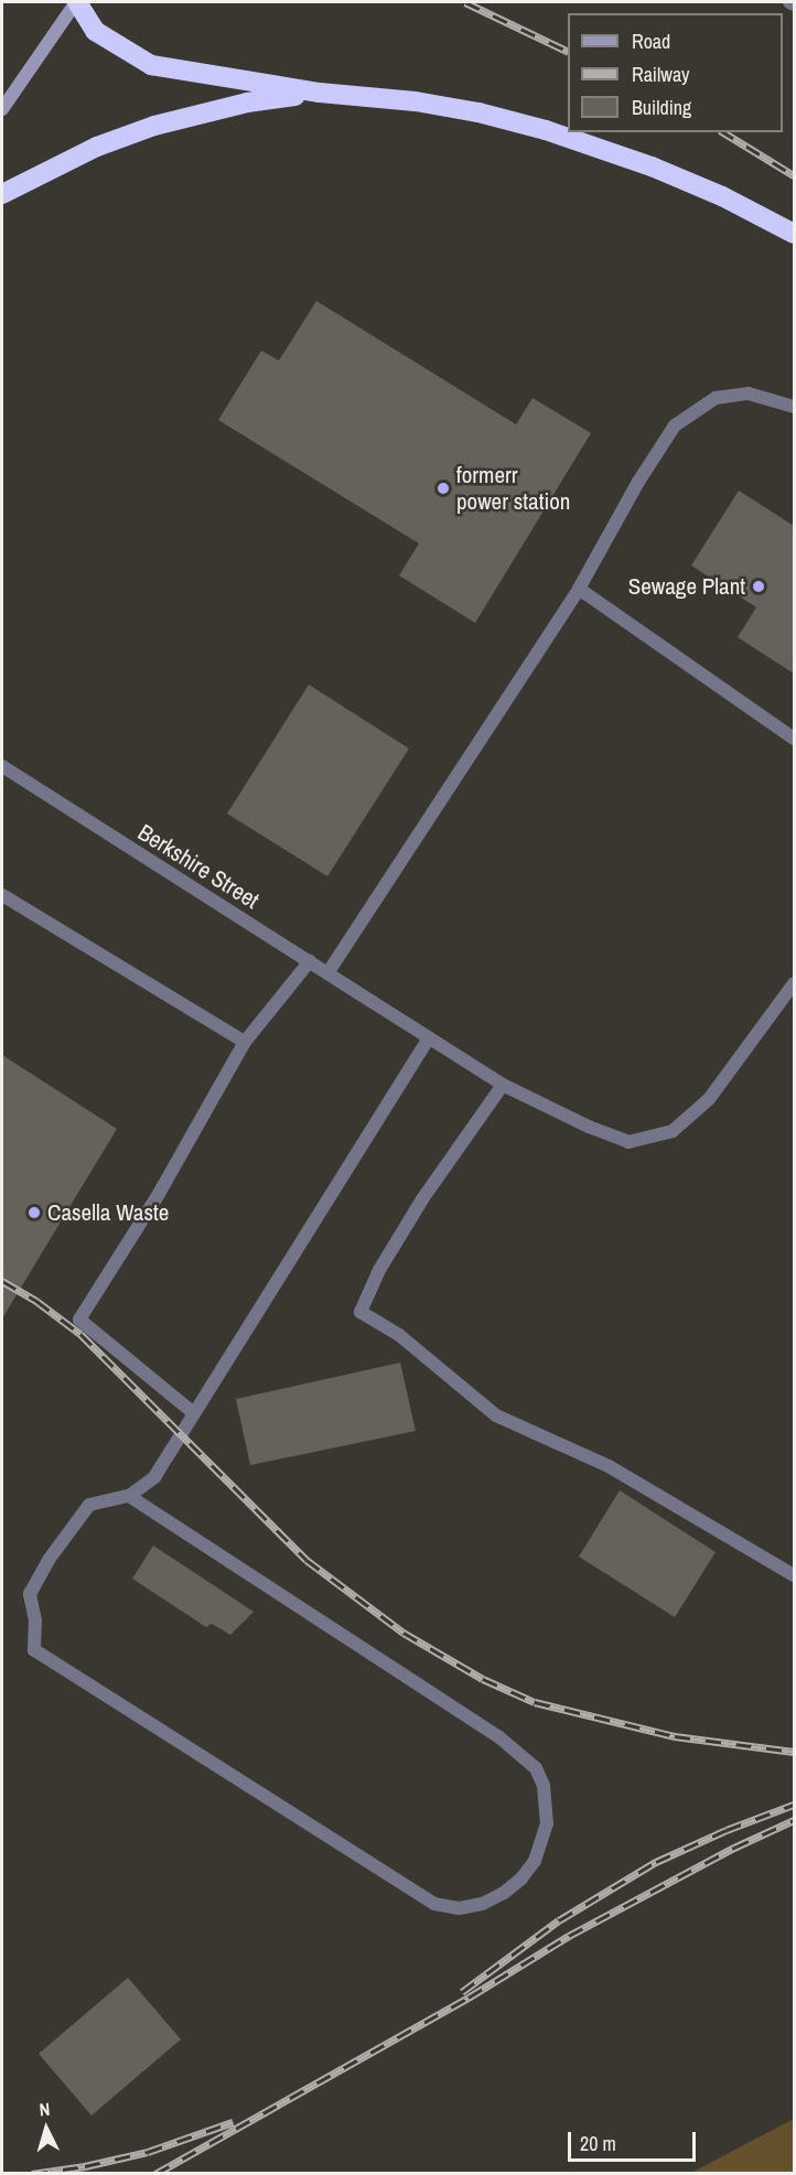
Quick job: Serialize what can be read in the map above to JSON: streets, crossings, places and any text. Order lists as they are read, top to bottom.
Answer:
{
  "streets": {
    "street": ["Berkshire Street"]
  },
  "places": ["formerr power station", "Sewage Plant", "Casella Waste"],
  "legend": ["Road", "Railway", "Building"],
  "scale_bar": "20 m",
  "north": "top"
}
